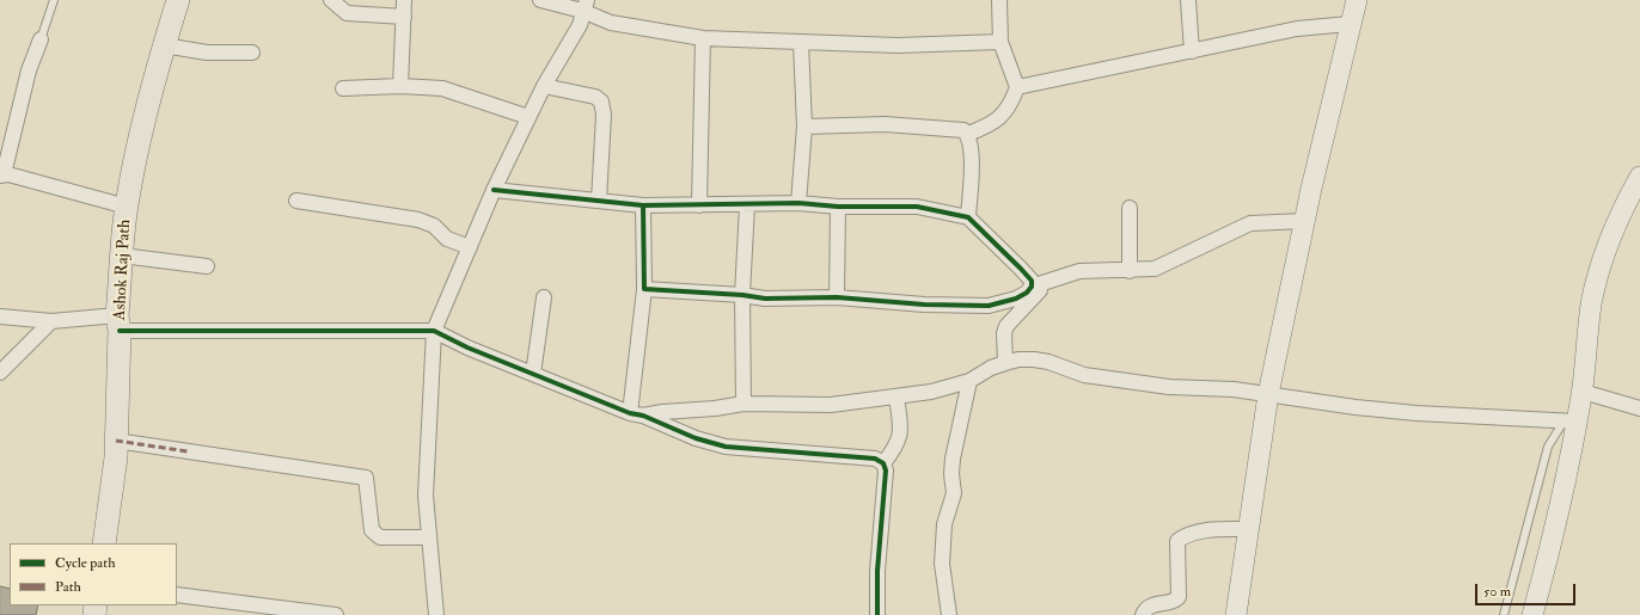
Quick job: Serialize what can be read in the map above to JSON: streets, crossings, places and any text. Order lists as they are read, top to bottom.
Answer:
{
  "streets": {
    "main road": ["Ashok Raj Path"]
  },
  "legend": ["Cycle path", "Path"],
  "scale_bar": "50 m"
}
